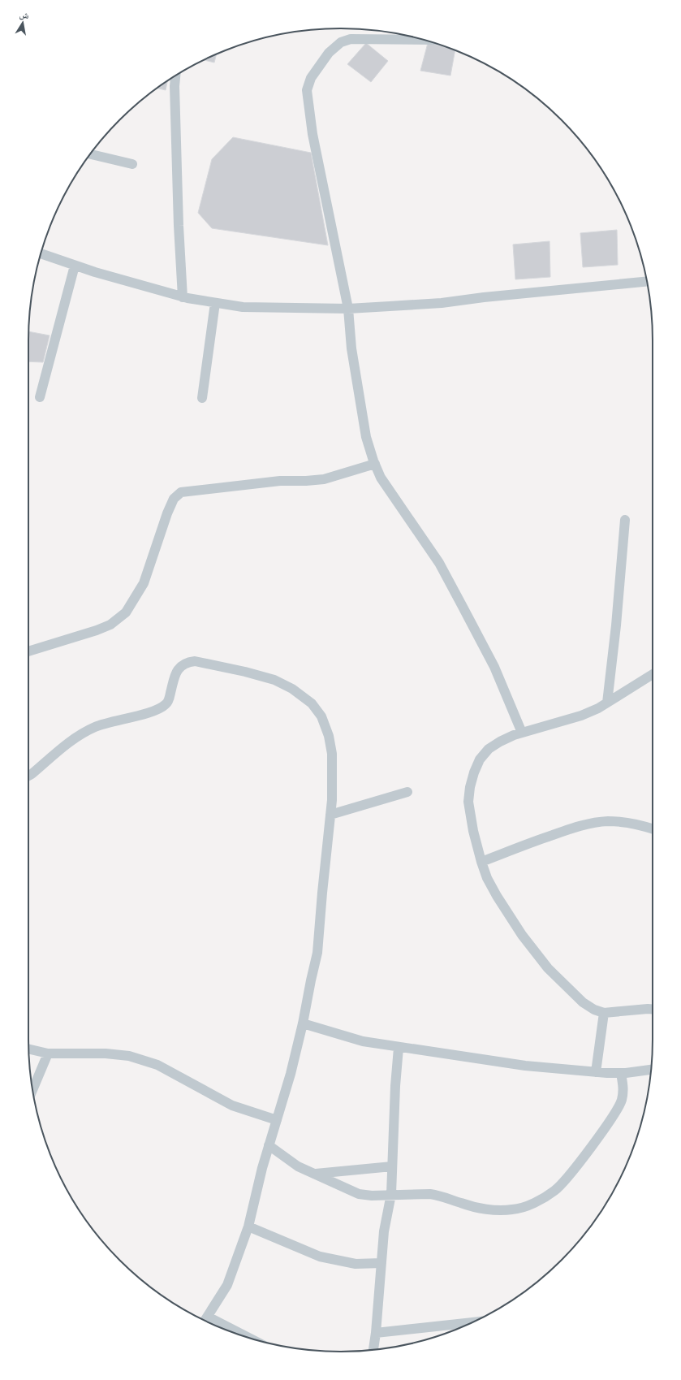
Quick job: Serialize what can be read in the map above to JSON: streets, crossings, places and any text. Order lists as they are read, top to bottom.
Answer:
{
  "north": "top"
}
